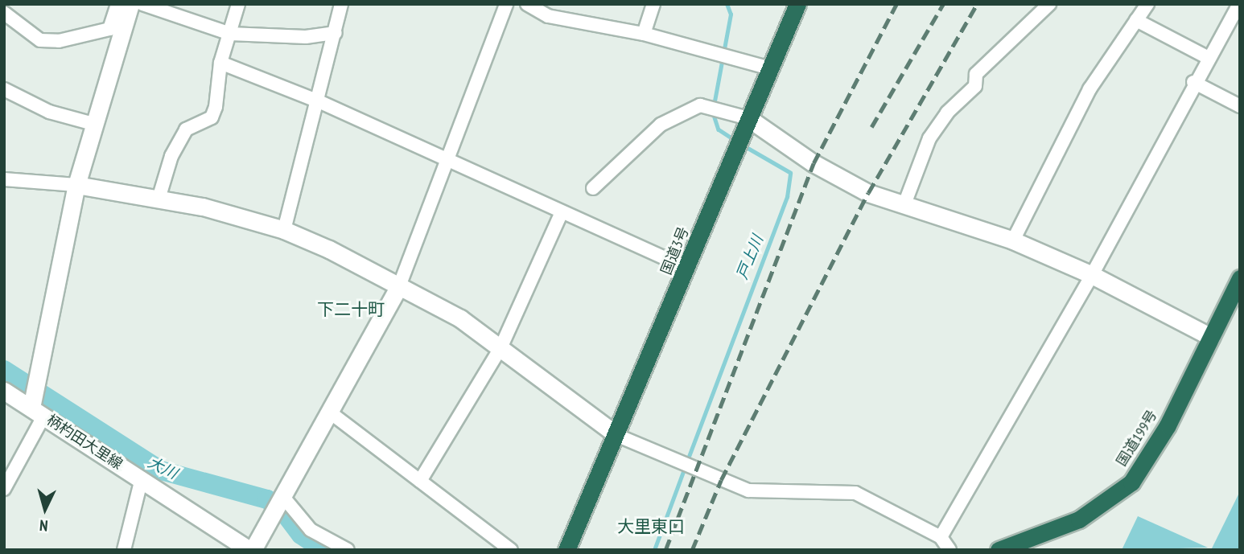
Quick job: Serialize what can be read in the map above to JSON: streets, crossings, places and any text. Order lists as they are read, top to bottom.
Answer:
{
  "streets": {
    "highway": ["国道3号", "国道199号"],
    "street": ["柄杓田大里線"]
  },
  "districts": ["下二十町", "大里東口"],
  "water": ["戸上川", "大川"],
  "north": "bottom"
}
